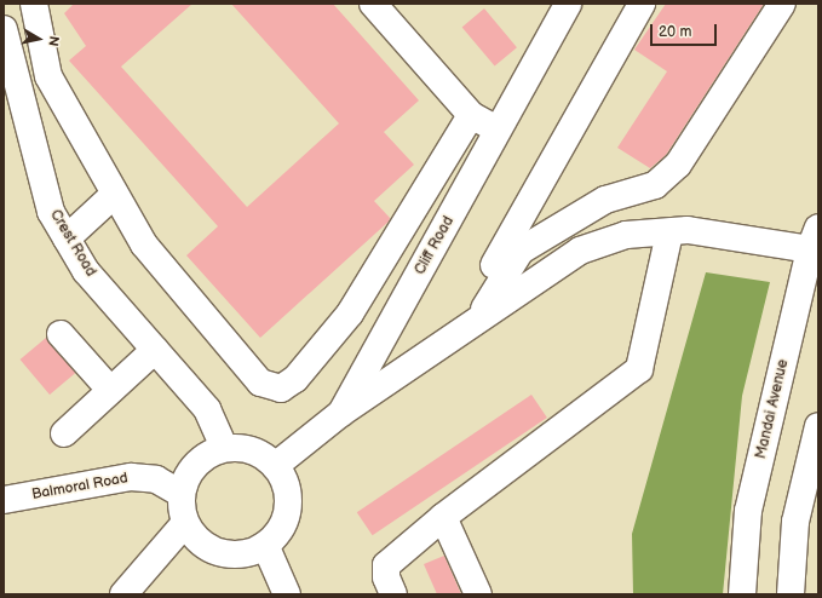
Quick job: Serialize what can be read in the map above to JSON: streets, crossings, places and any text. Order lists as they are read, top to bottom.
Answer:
{
  "streets": {
    "main road": [
      "Crest Road",
      "Cliff Road",
      "Mandai Avenue",
      "Balmoral Road"
    ]
  },
  "crossings": [
    ["Crest Road", "Cliff Road"],
    ["Crest Road", "Balmoral Road"],
    ["Cliff Road", "Balmoral Road"]
  ],
  "scale_bar": "20 m",
  "north": "right"
}
